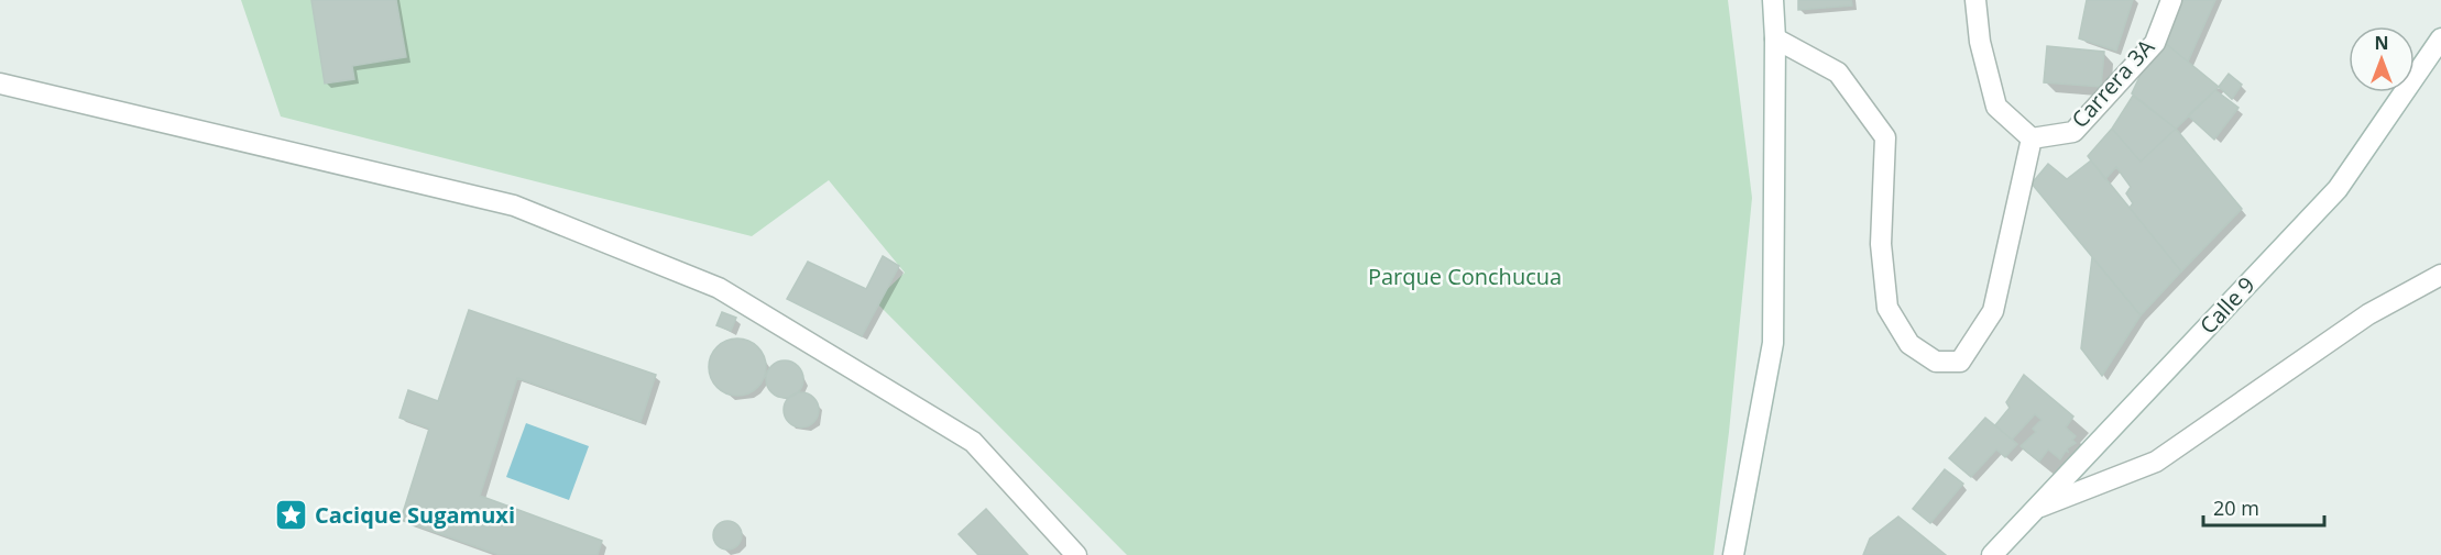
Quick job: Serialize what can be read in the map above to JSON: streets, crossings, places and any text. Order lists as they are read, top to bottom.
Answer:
{
  "streets": {
    "street": ["Carrera 3A", "Calle 9"]
  },
  "parks": ["Parque Conchucua"],
  "places": {
    "place": ["Cacique Sugamuxi"]
  },
  "scale_bar": "20 m",
  "north": "top"
}
